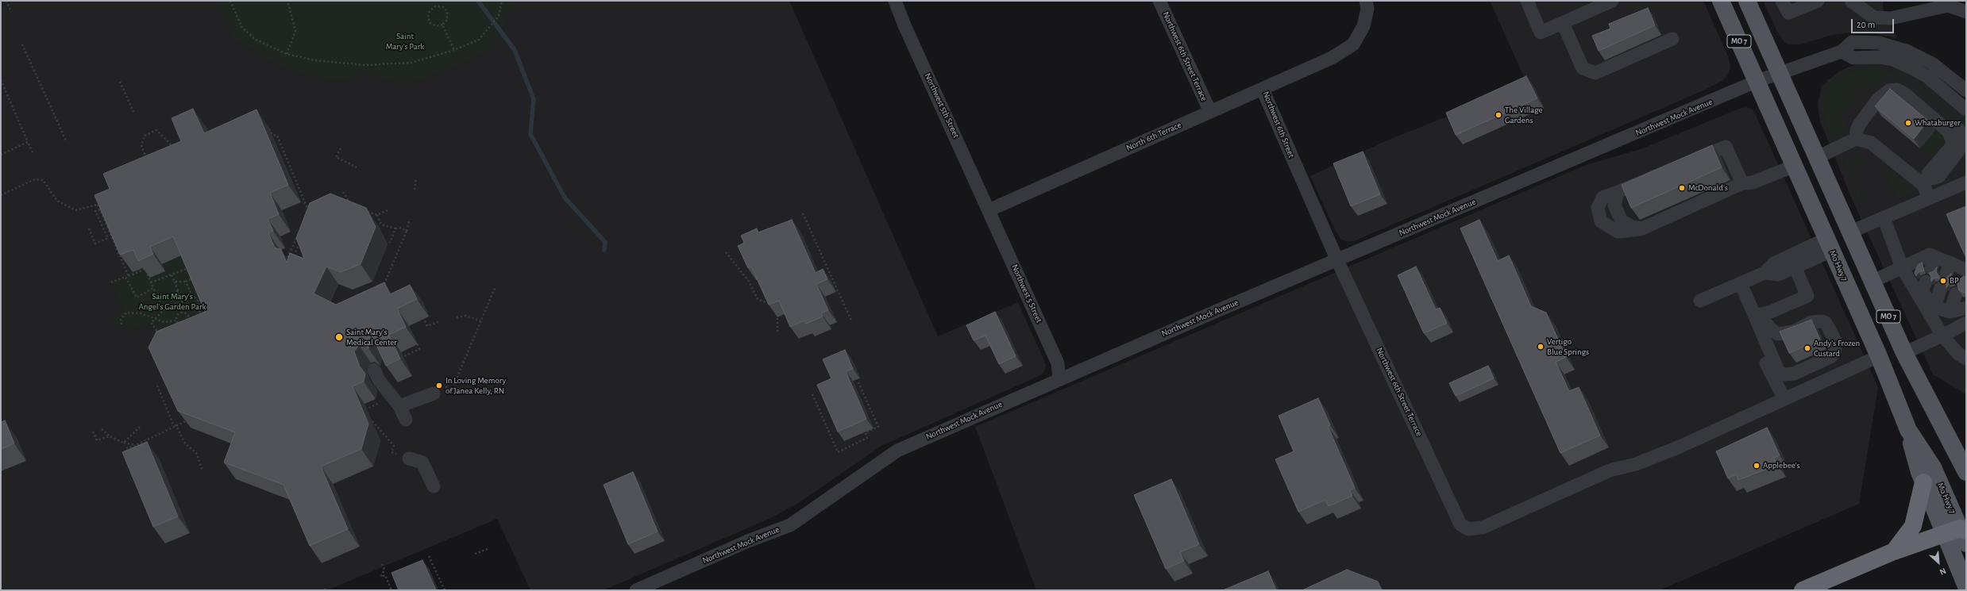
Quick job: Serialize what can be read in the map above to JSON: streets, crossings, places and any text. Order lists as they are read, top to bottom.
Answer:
{
  "streets": {
    "main road": ["MO 7", "Mo Hwy 7"],
    "street": [
      "Northwest 6th Street Terrace",
      "Northwest 5th Street",
      "Northwest Mock Avenue",
      "Northwest 6th Street",
      "North 6th Terrace",
      "Northwest 5 Street"
    ]
  },
  "crossings": [
    ["MO 7", "Northwest Mock Avenue"],
    ["MO 7", "Mo Hwy 7"],
    ["Northwest 6th Street Terrace", "Northwest Mock Avenue"],
    ["Northwest 6th Street Terrace", "Northwest 6th Street"],
    ["Northwest 6th Street Terrace", "North 6th Terrace"],
    ["Northwest 5th Street", "North 6th Terrace"],
    ["Northwest 5th Street", "Northwest 5 Street"],
    ["Northwest Mock Avenue", "Northwest 6th Street"],
    ["Northwest Mock Avenue", "Mo Hwy 7"],
    ["Northwest Mock Avenue", "Northwest 5 Street"],
    ["Northwest 6th Street", "North 6th Terrace"],
    ["North 6th Terrace", "Northwest 5 Street"]
  ],
  "parks": ["Saint Mary's Park", "Saint Mary's Angel's Garden Park"],
  "places": [
    "The Village Gardens",
    "Whataburger",
    "McDonald's",
    "BP",
    "Saint Mary's Medical Center",
    "Vertigo Blue Springs",
    "Andy's Frozen Custard",
    "In Loving Memory of Janea Kelly, RN",
    "Applebee's"
  ],
  "scale_bar": "20 m",
  "north": "bottom right"
}
